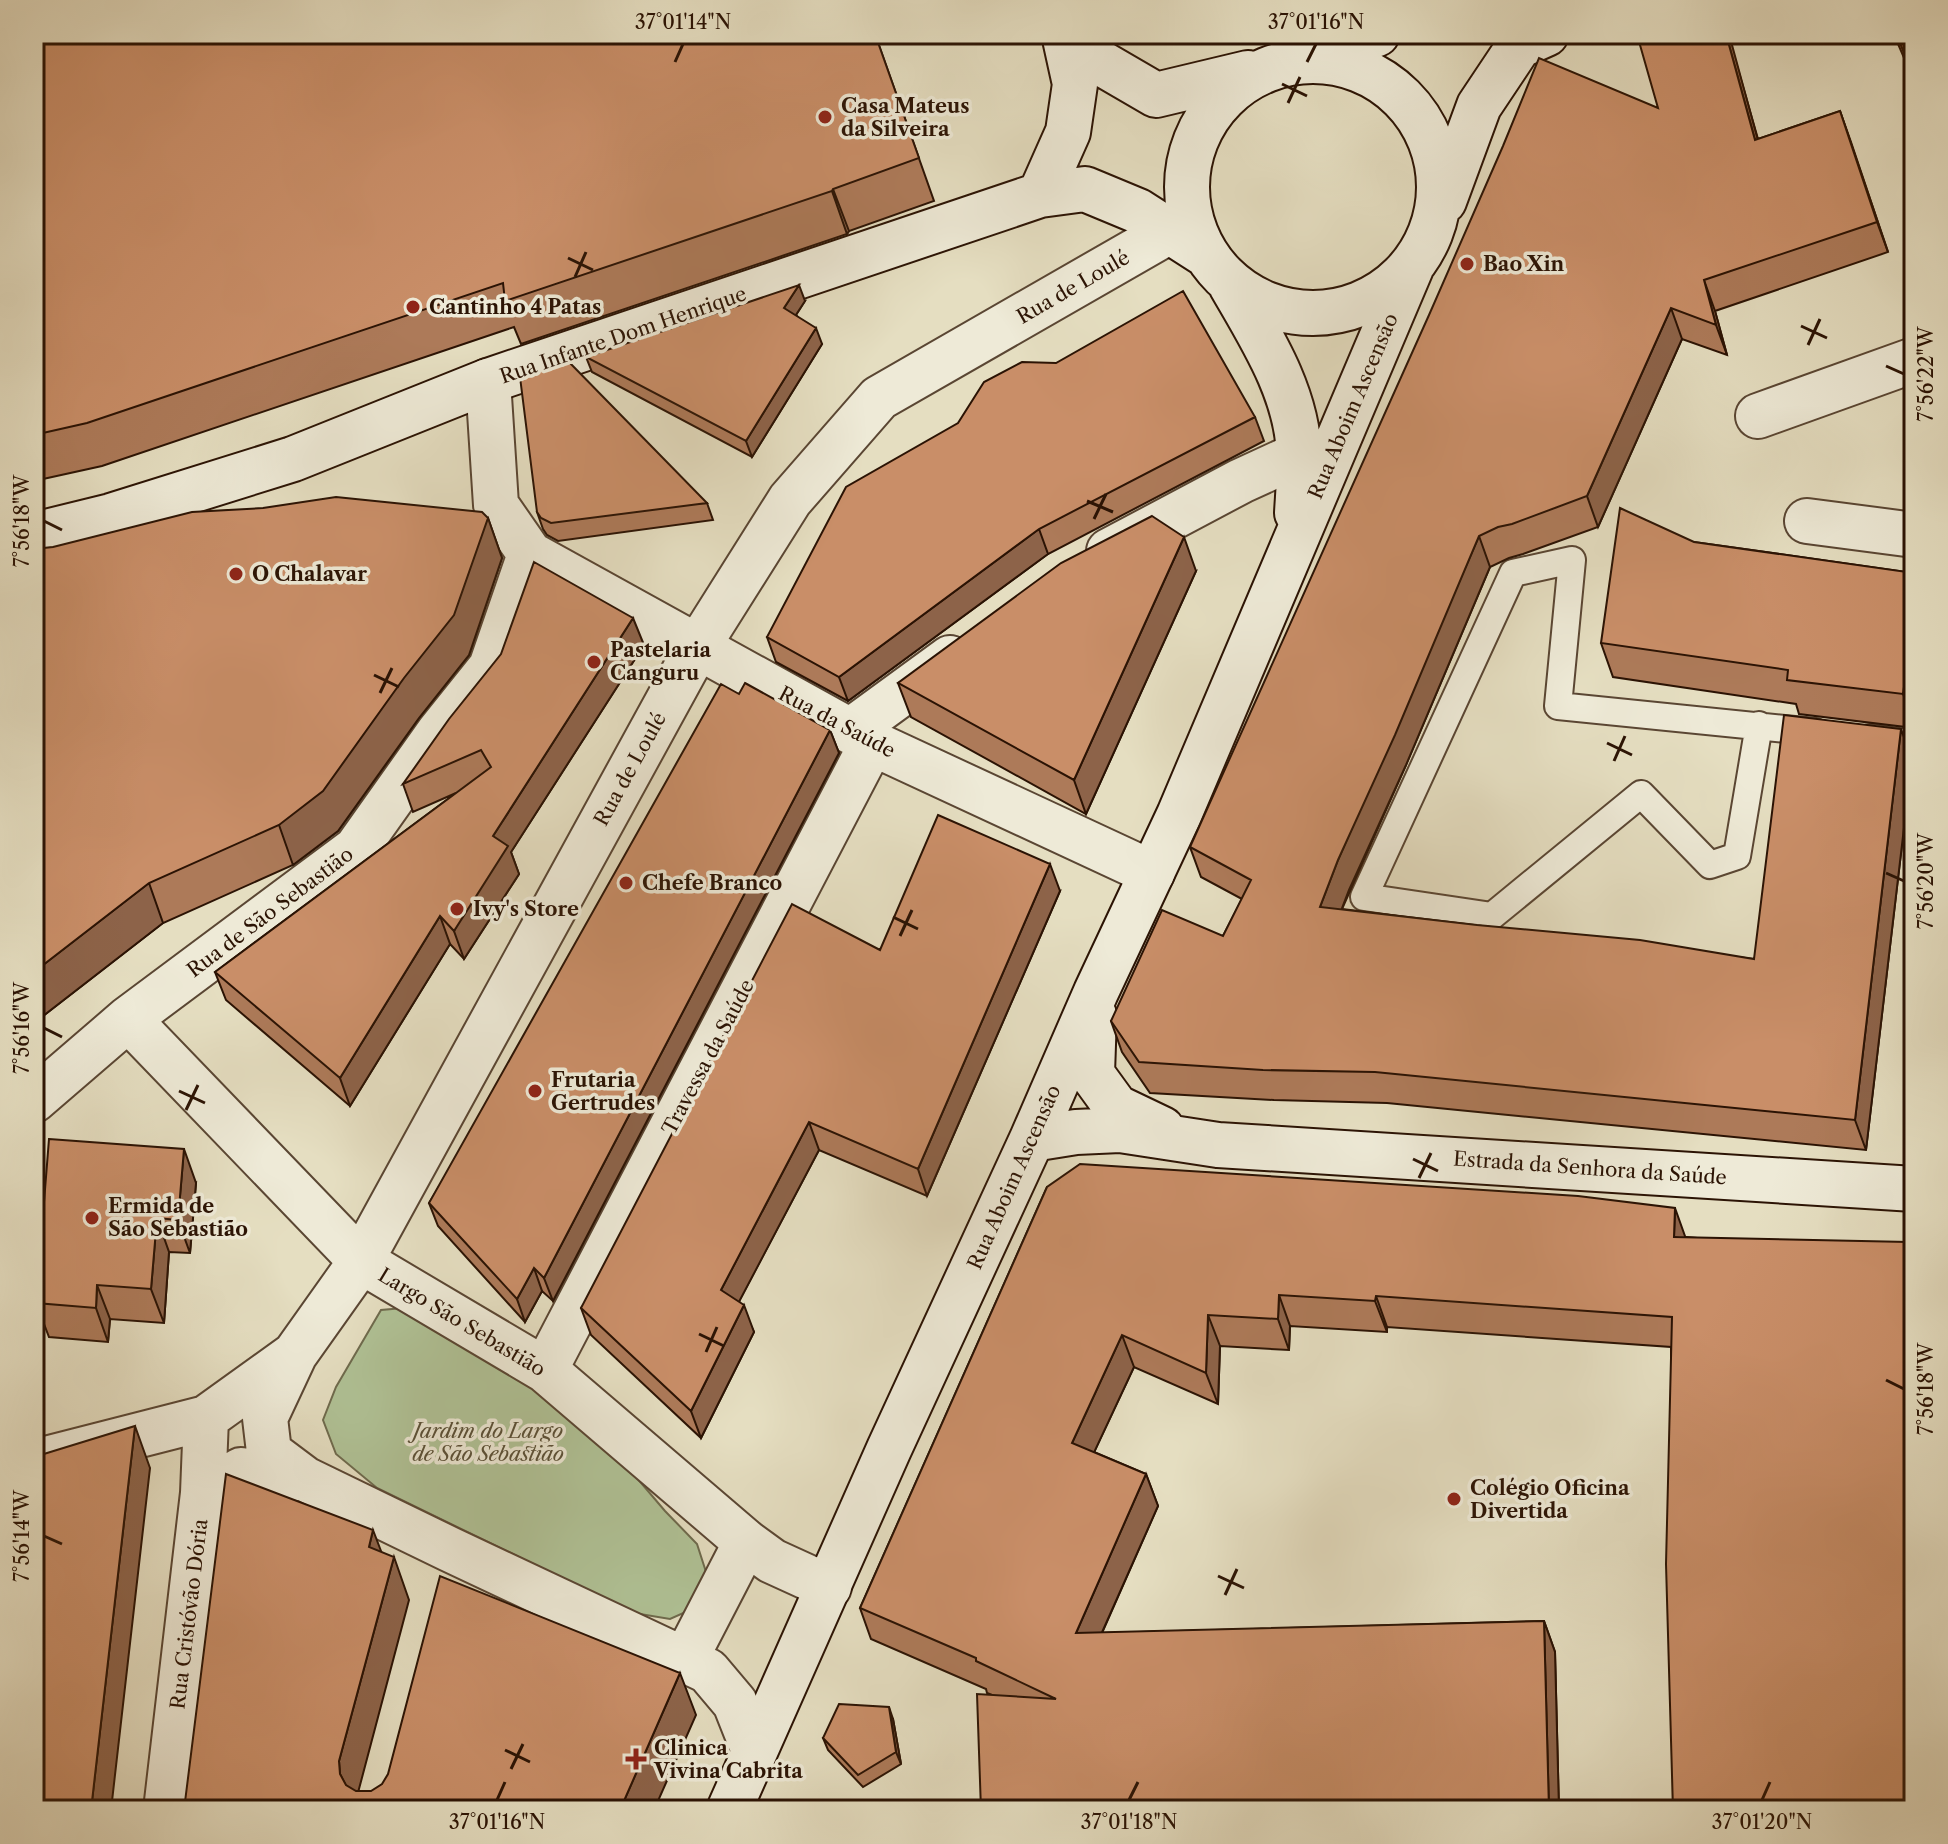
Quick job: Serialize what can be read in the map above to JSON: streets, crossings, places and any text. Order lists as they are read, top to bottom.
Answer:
{
  "streets": {
    "street": [
      "Rua de Loulé",
      "Rua Infante Dom Henrique",
      "Rua Aboim Ascensão",
      "Rua da Saúde",
      "Rua de São Sebastião",
      "Travessa da Saúde",
      "Estrada da Senhora da Saúde",
      "Largo São Sebastião",
      "Rua Cristóvão Dória"
    ]
  },
  "crossings": [
    ["Rua de Loulé", "Rua Infante Dom Henrique"],
    ["Rua de Loulé", "Rua Aboim Ascensão"],
    ["Rua de Loulé", "Rua da Saúde"],
    ["Rua de Loulé", "Largo São Sebastião"],
    ["Rua de Loulé", "Rua Cristóvão Dória"],
    ["Rua Infante Dom Henrique", "Rua Aboim Ascensão"],
    ["Rua Aboim Ascensão", "Rua da Saúde"],
    ["Rua Aboim Ascensão", "Largo São Sebastião"],
    ["Rua da Saúde", "Rua de São Sebastião"],
    ["Rua da Saúde", "Travessa da Saúde"],
    ["Rua de São Sebastião", "Largo São Sebastião"],
    ["Travessa da Saúde", "Largo São Sebastião"]
  ],
  "parks": ["Jardim do Largo de São Sebastião"],
  "places": {
    "other": [
      "Casa Mateus da Silveira",
      "Bao Xin",
      "Cantinho 4 Patas",
      "O Chalavar",
      "Pastelaria Canguru",
      "Chefe Branco",
      "Ivy's Store",
      "Frutaria Gertrudes",
      "Ermida de São Sebastião",
      "Colégio Oficina Divertida"
    ],
    "health": ["Clinica Vivina Cabrita"]
  },
  "coordinates": [
    "37°01'14\"N",
    "37°01'16\"N",
    "7°56'22\"W",
    "7°56'18\"W",
    "7°56'20\"W",
    "7°56'16\"W",
    "7°56'14\"W",
    "37°01'18\"N",
    "37°01'20\"N"
  ]
}
